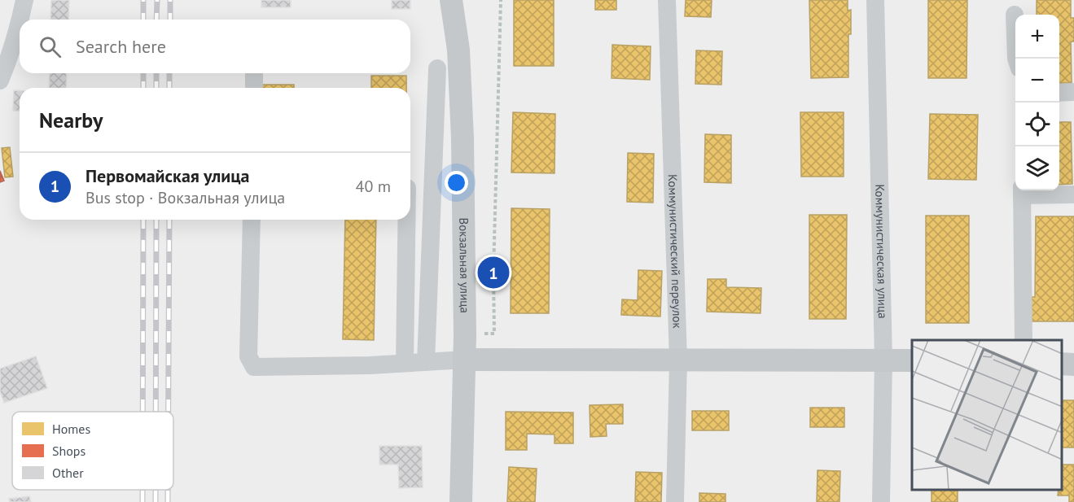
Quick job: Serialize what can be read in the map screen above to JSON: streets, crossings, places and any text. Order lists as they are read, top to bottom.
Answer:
{
  "streets": {
    "main road": ["Вокзальная улица"],
    "street": ["Коммунистический переулок", "Коммунистическая улица"]
  },
  "legend": ["Homes", "Shops", "Other"],
  "page": {
    "map_buttons": ["+", "−"],
    "search": "Search here",
    "heading": "Nearby",
    "list": [
      {
        "mark": "1",
        "name": "Первомайская улица",
        "note": "Bus stop · Вокзальная улица",
        "value": "40 m"
      }
    ],
    "pins": "1"
  }
}
